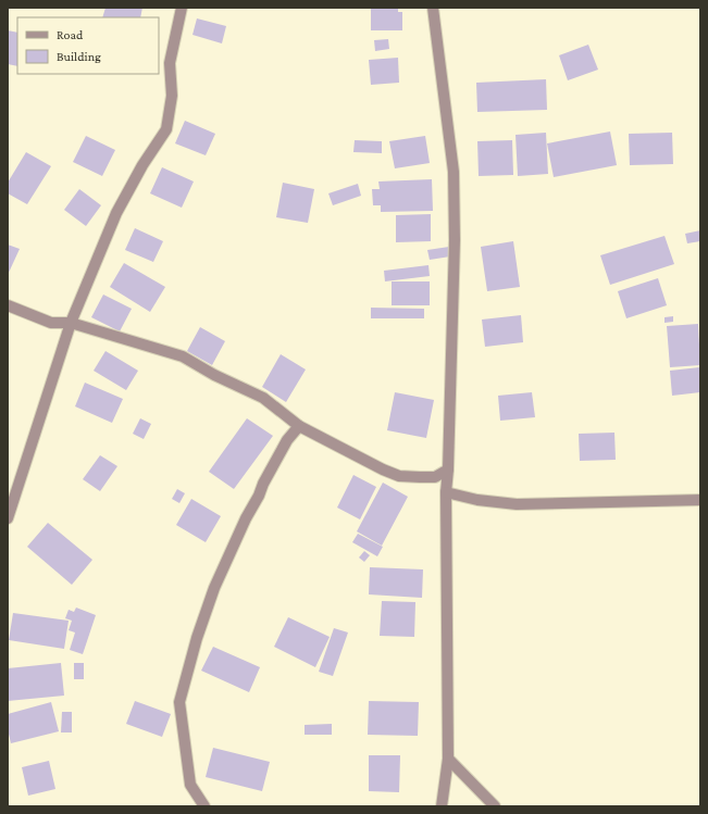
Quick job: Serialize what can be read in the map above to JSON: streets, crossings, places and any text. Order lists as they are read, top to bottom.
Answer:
{
  "legend": ["Road", "Building"]
}
